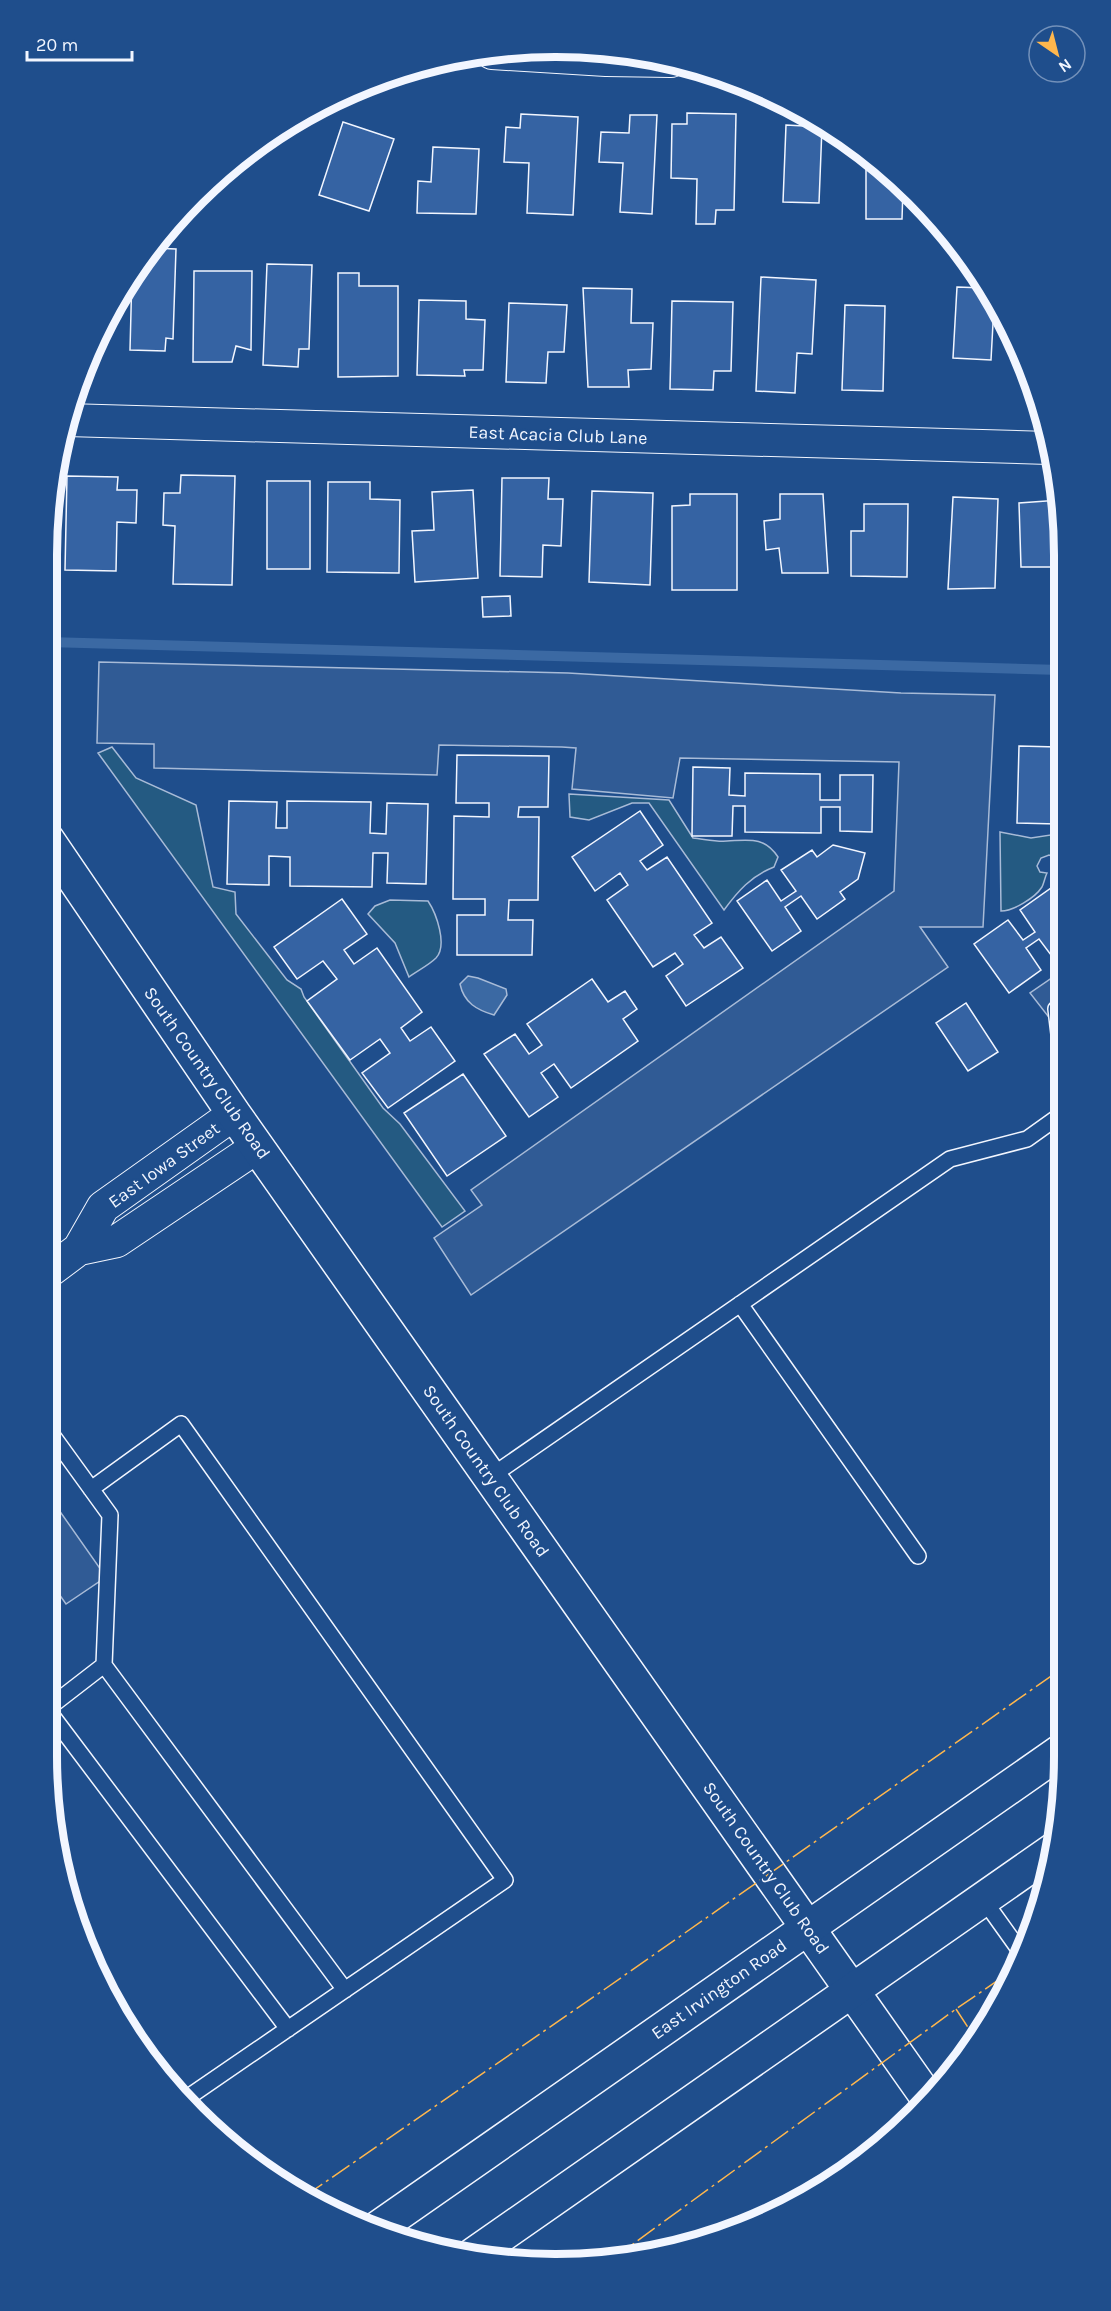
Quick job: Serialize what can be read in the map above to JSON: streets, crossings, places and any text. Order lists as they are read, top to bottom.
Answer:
{
  "streets": {
    "street": [
      "East Acacia Club Lane",
      "South Country Club Road",
      "East Iowa Street",
      "East Irvington Road"
    ]
  },
  "crossings": [
    ["South Country Club Road", "East Iowa Street"],
    ["South Country Club Road", "East Irvington Road"]
  ],
  "scale_bar": "20 m",
  "north": "bottom right"
}
